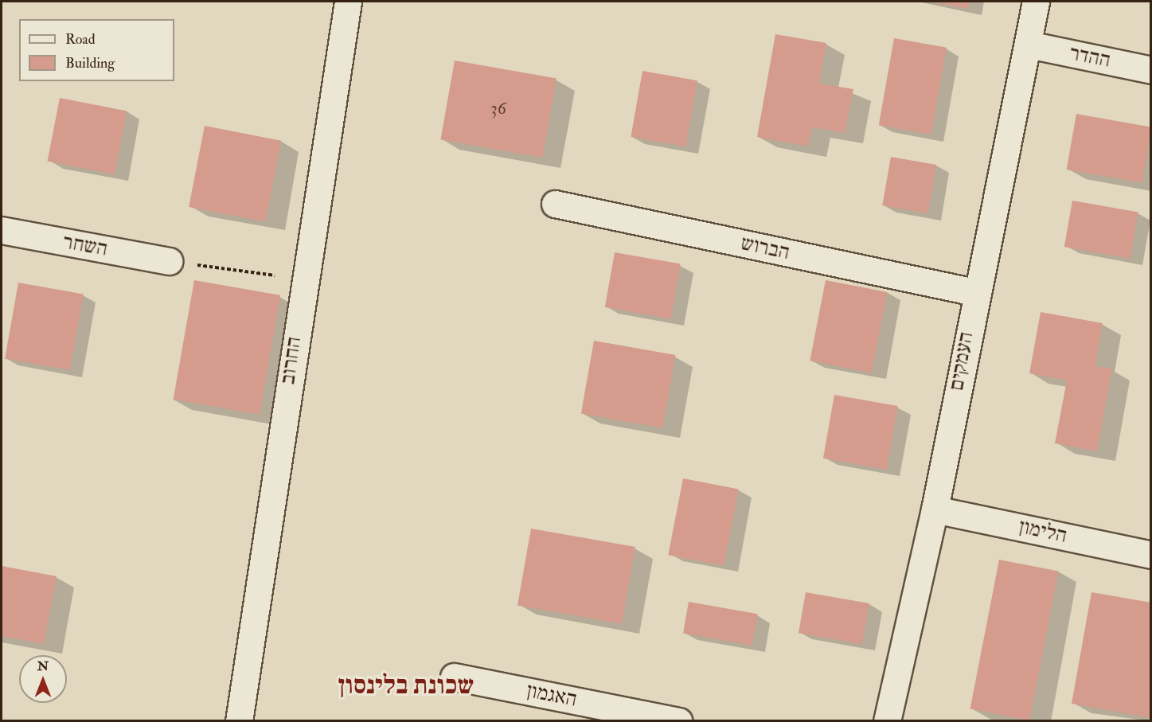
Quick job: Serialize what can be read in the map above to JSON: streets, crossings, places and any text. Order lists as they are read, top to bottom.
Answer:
{
  "streets": {
    "street": [
      "ההדר",
      "השחר",
      "הברוש",
      "החרוב",
      "העמקים",
      "הלימון",
      "האגמון"
    ]
  },
  "crossings": [
    ["ההדר", "העמקים"],
    ["הברוש", "העמקים"],
    ["העמקים", "הלימון"]
  ],
  "districts": ["שכונת בלינסון"],
  "house_numbers": ["36"],
  "legend": ["Road", "Building"],
  "north": "top"
}
